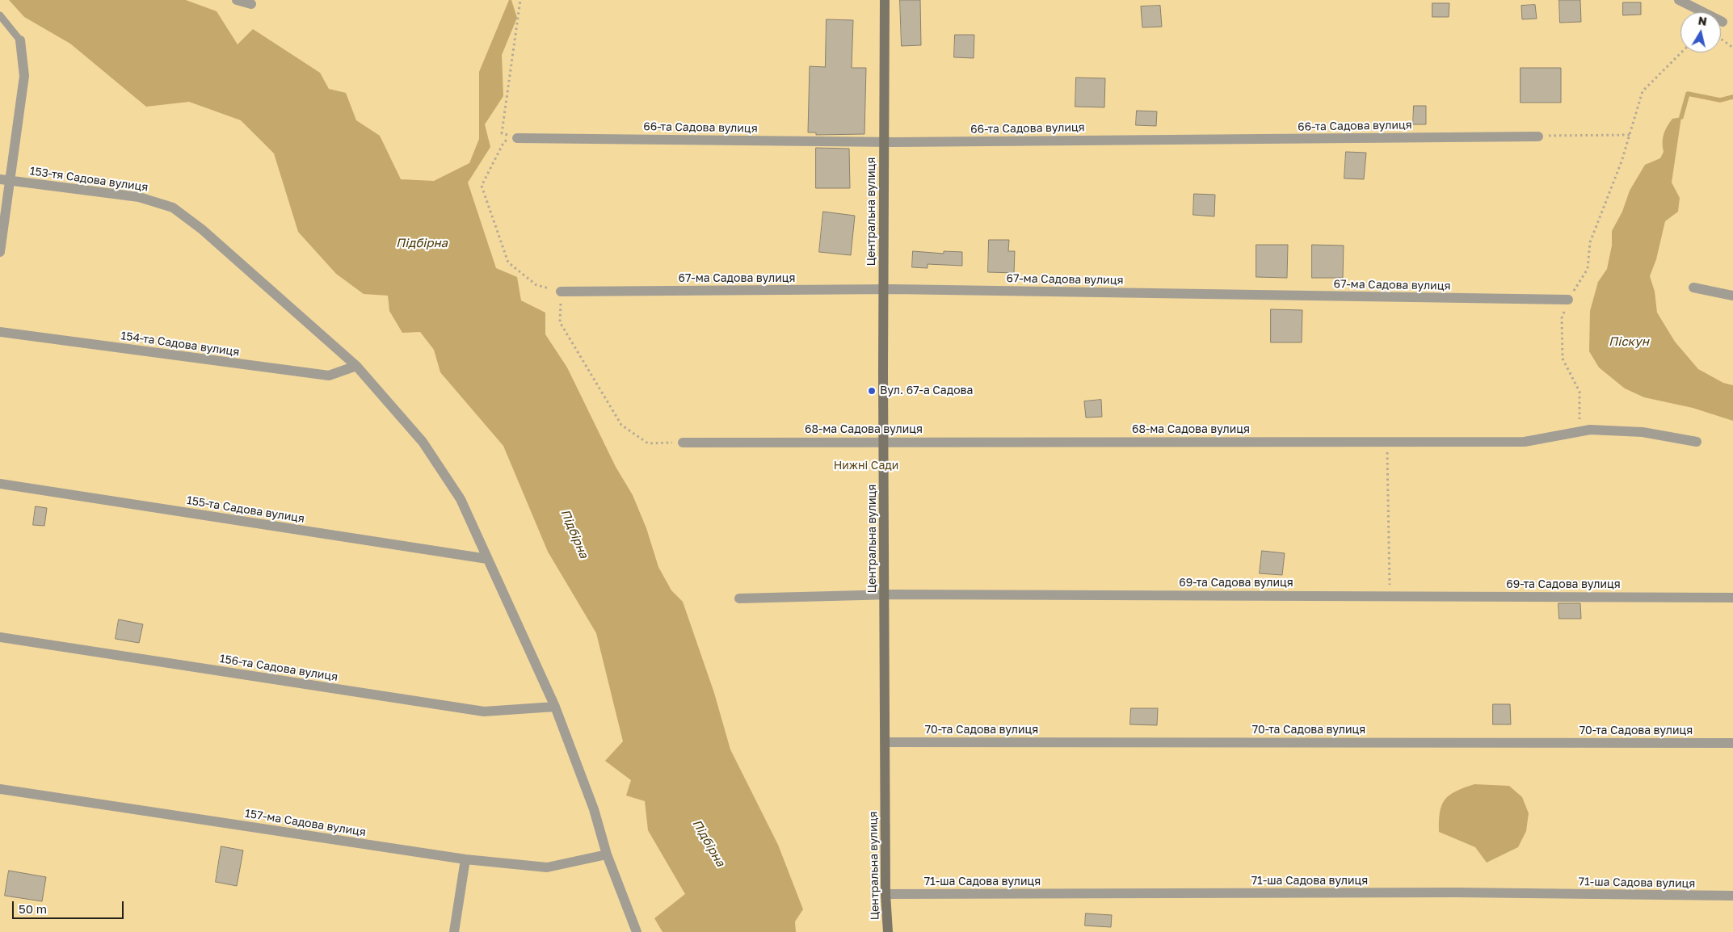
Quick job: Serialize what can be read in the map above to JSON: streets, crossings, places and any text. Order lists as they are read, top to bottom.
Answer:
{
  "streets": {
    "street": [
      "66-та Садова вулиця",
      "153-тя Садова вулиця",
      "Центральна вулиця",
      "67-ма Садова вулиця",
      "154-та Садова вулиця",
      "68-ма Садова вулиця",
      "155-та Садова вулиця",
      "69-та Садова вулиця",
      "156-та Садова вулиця",
      "70-та Садова вулиця",
      "157-ма Садова вулиця",
      "71-ша Садова вулиця"
    ]
  },
  "crossings": [
    ["66-та Садова вулиця", "Центральна вулиця"],
    ["153-тя Садова вулиця", "154-та Садова вулиця"],
    ["153-тя Садова вулиця", "155-та Садова вулиця"],
    ["153-тя Садова вулиця", "156-та Садова вулиця"],
    ["153-тя Садова вулиця", "157-ма Садова вулиця"],
    ["Центральна вулиця", "67-ма Садова вулиця"],
    ["Центральна вулиця", "68-ма Садова вулиця"],
    ["Центральна вулиця", "69-та Садова вулиця"],
    ["Центральна вулиця", "70-та Садова вулиця"],
    ["Центральна вулиця", "71-ша Садова вулиця"]
  ],
  "water": ["Підбірна", "Піскун"],
  "parks": ["Нижні Сади"],
  "places": ["Вул. 67-а Садова"],
  "scale_bar": "50 m",
  "north": "top"
}
